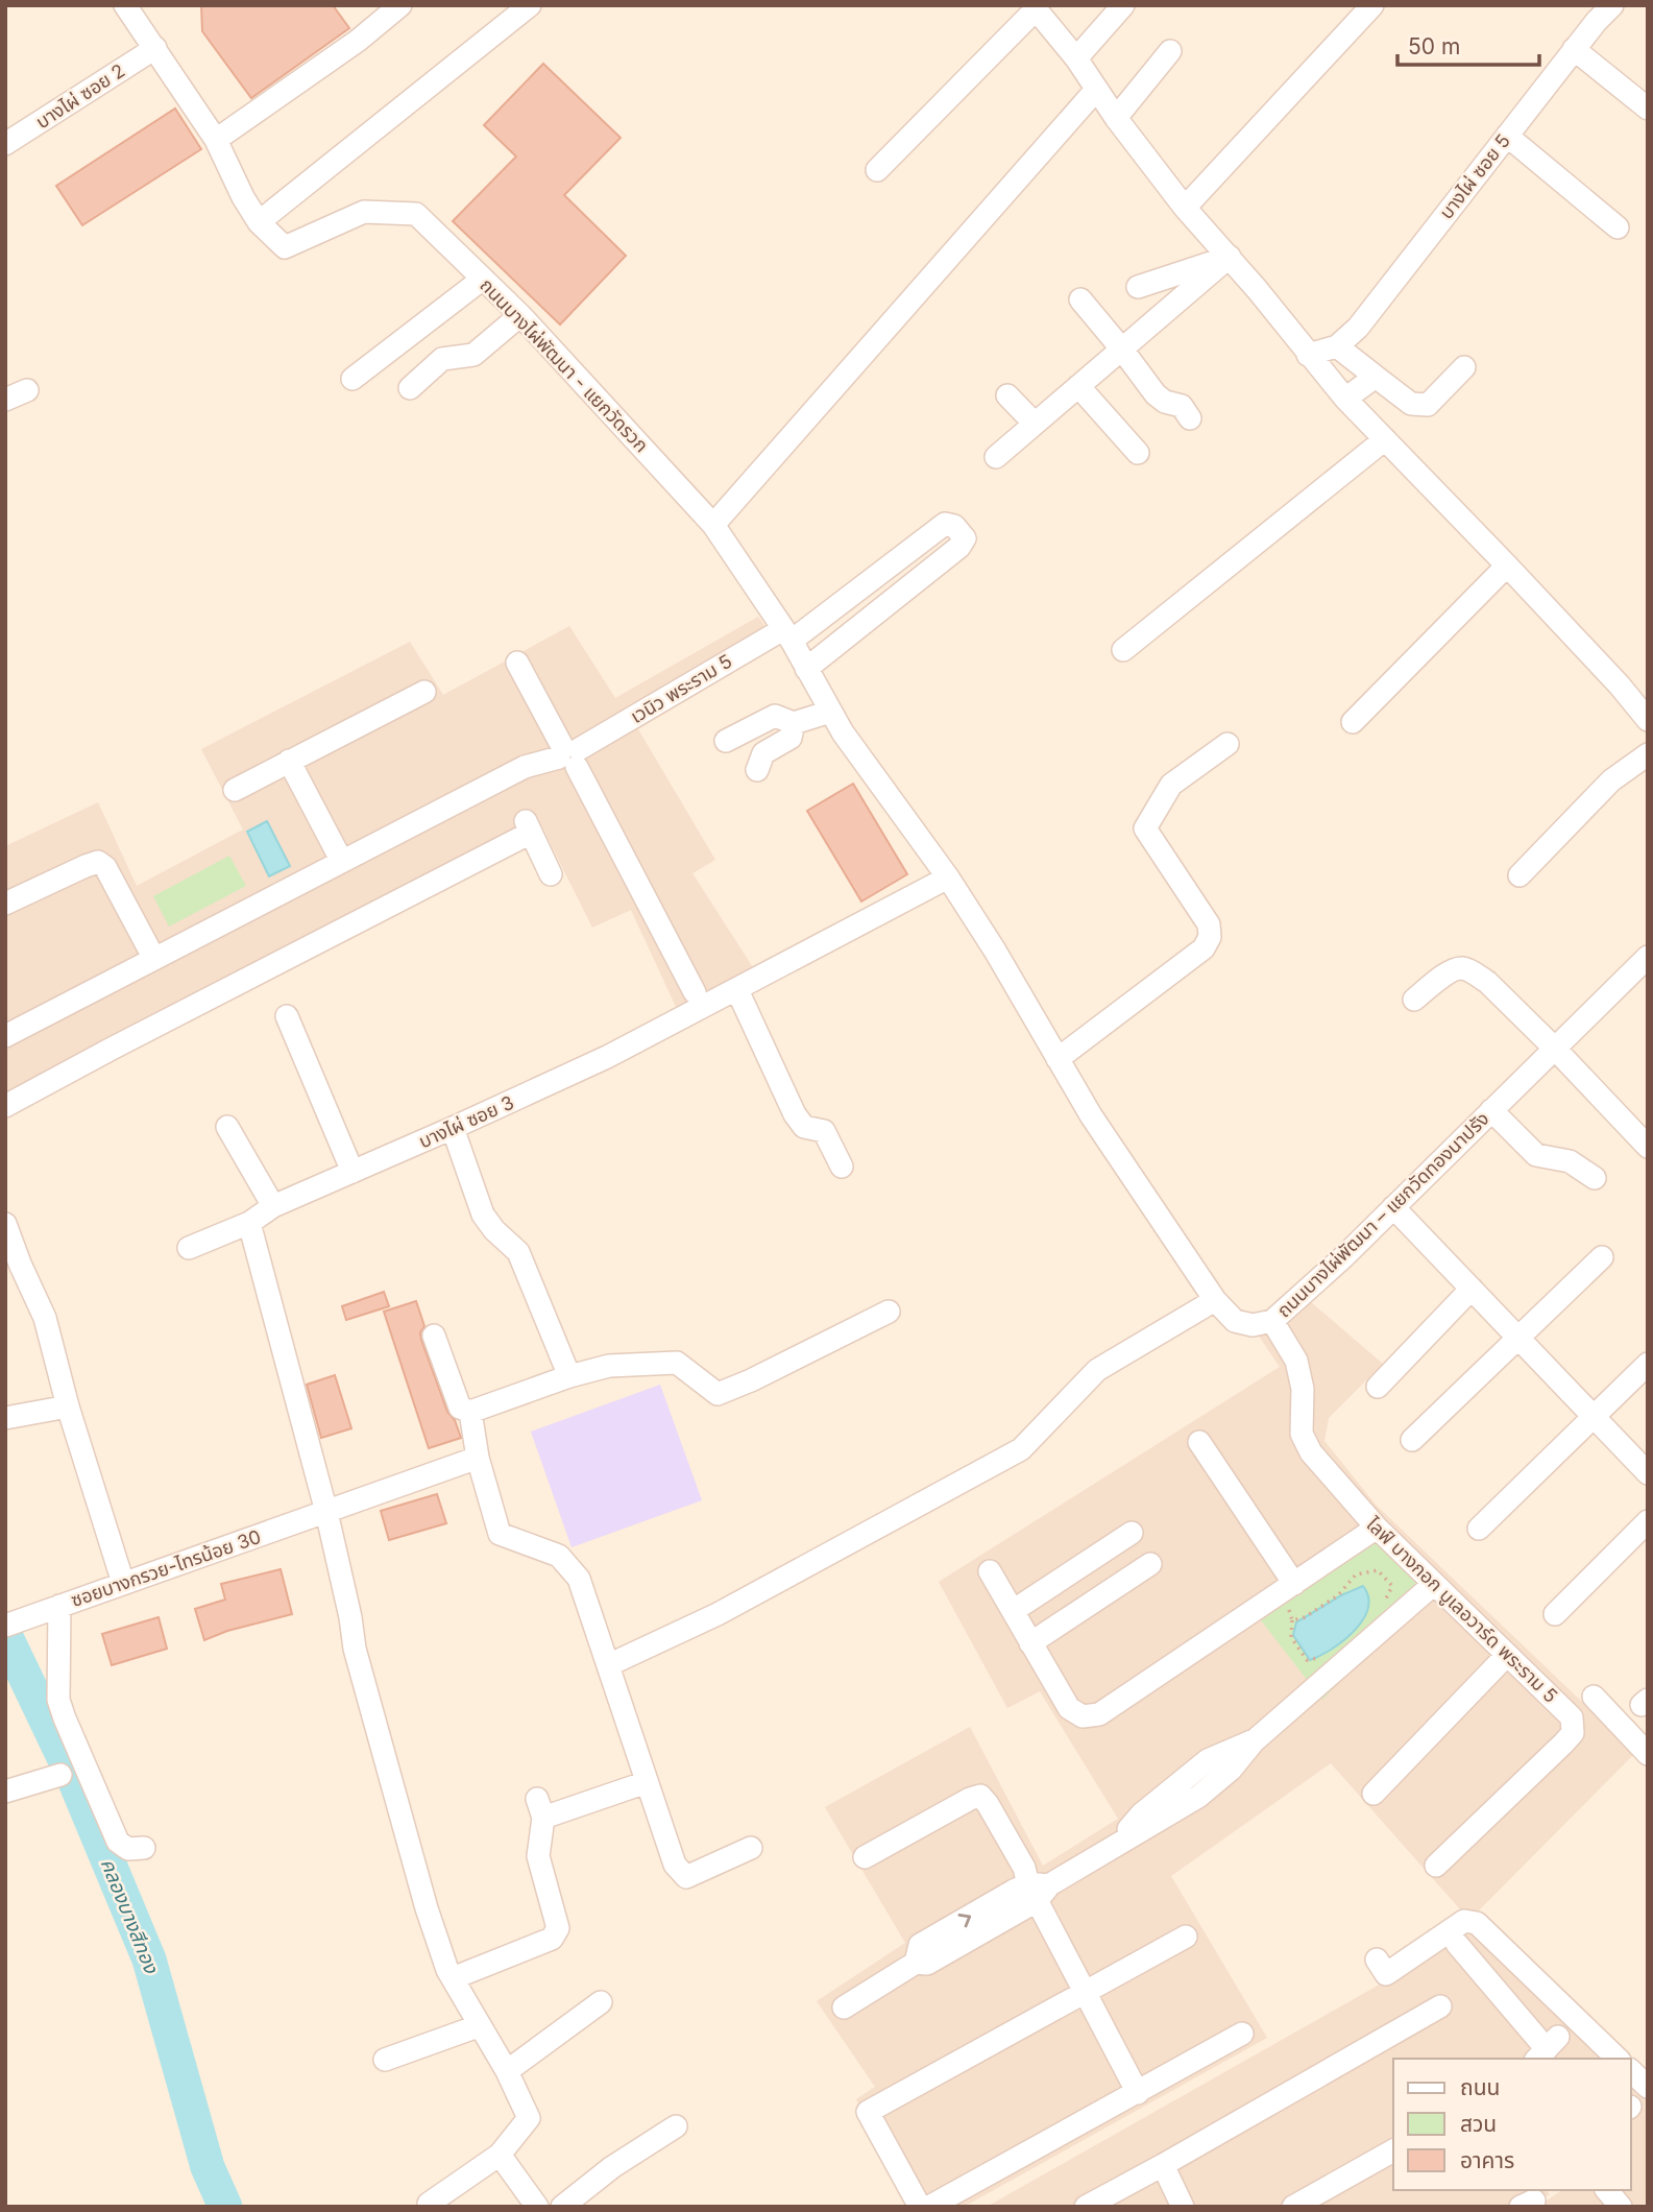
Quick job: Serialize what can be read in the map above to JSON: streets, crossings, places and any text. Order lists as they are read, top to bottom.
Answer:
{
  "streets": {
    "street": [
      "บางไผ่ ซอย 2",
      "บางไผ่ ซอย 5",
      "ถนนบางไผ่พัฒนา - แยกวัดรวก",
      "เวนิว พระราม 5",
      "บางไผ่ ซอย 3",
      "ถนนบางไผ่พัฒนา – แยกวัดทองนาปรัง",
      "ซอยบางกรวย-ไทรน้อย 30",
      "ไลฟ์ บางกอก บูเลอวาร์ด พระราม 5"
    ]
  },
  "crossings": [
    ["บางไผ่ ซอย 2", "ถนนบางไผ่พัฒนา - แยกวัดรวก"],
    ["ถนนบางไผ่พัฒนา - แยกวัดรวก", "เวนิว พระราม 5"],
    ["ถนนบางไผ่พัฒนา - แยกวัดรวก", "บางไผ่ ซอย 3"],
    ["ถนนบางไผ่พัฒนา - แยกวัดรวก", "ถนนบางไผ่พัฒนา – แยกวัดทองนาปรัง"],
    ["บางไผ่ ซอย 3", "ถนนบางไผ่พัฒนา – แยกวัดทองนาปรัง"],
    ["ถนนบางไผ่พัฒนา – แยกวัดทองนาปรัง", "ไลฟ์ บางกอก บูเลอวาร์ด พระราม 5"]
  ],
  "water": ["คลองบางสีทอง"],
  "legend": ["ถนน", "สวน", "อาคาร"],
  "scale_bar": "50 m"
}
